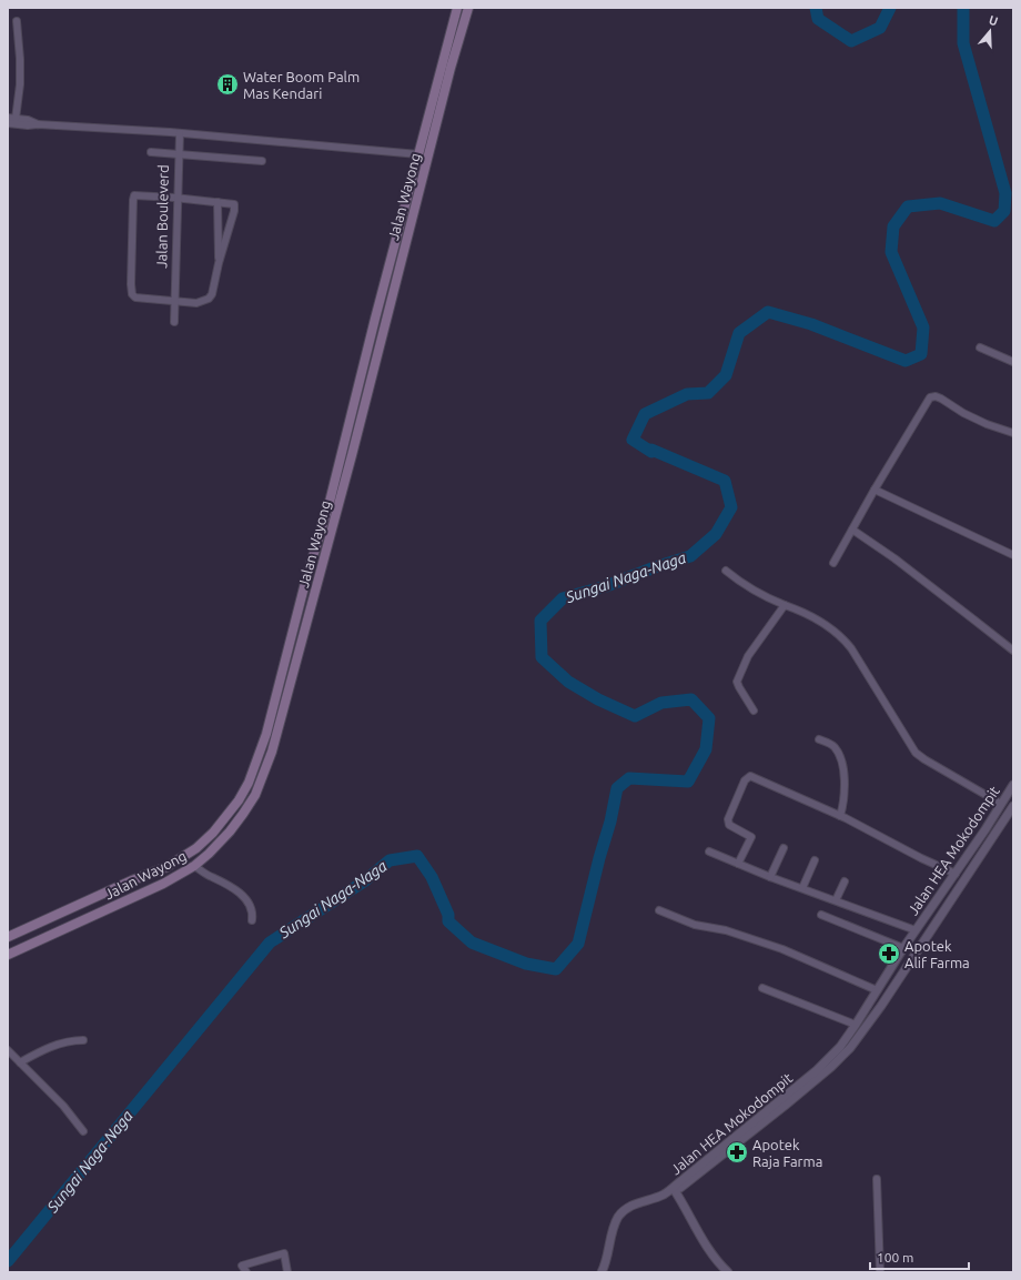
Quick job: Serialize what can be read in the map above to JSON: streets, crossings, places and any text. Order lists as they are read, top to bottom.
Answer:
{
  "streets": {
    "main road": ["Jalan Wayong"],
    "street": ["Jalan Bouleverd", "Jalan HEA Mokodompit"]
  },
  "water": ["Sungai Naga-Naga"],
  "places": {
    "building": ["Water Boom Palm Mas Kendari"],
    "pharmacy": ["Apotek Alif Farma", "Apotek Raja Farma"]
  },
  "scale_bar": "100 m",
  "north": "top"
}
